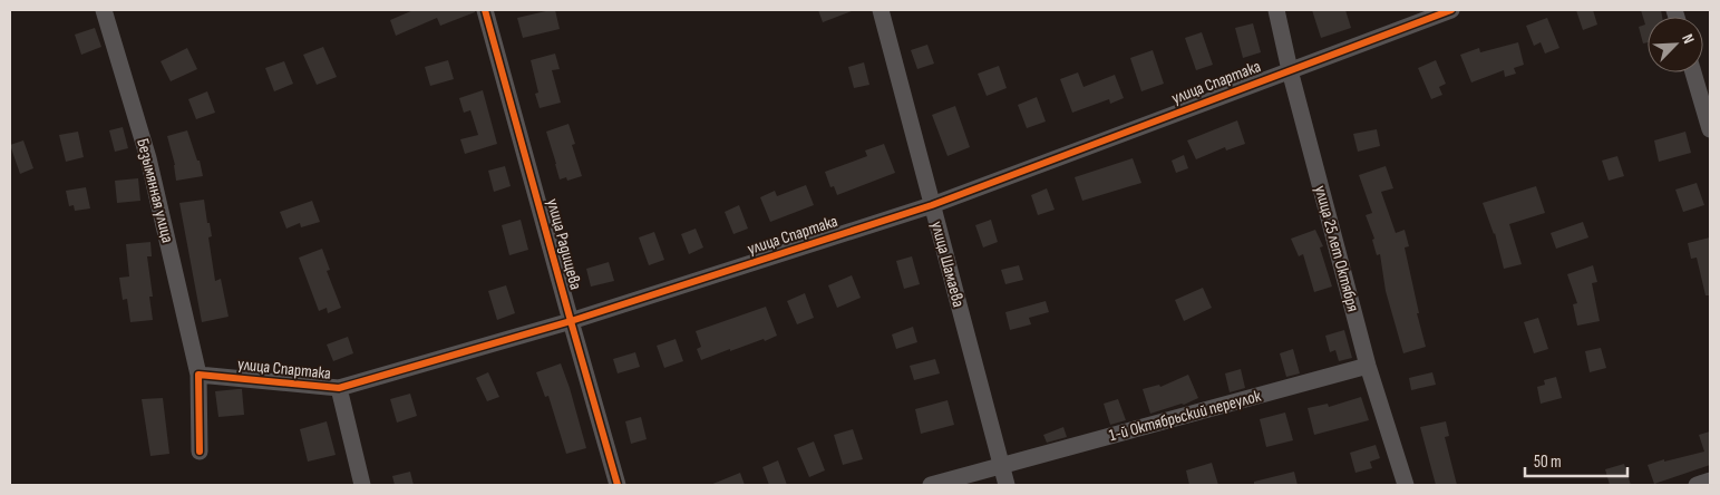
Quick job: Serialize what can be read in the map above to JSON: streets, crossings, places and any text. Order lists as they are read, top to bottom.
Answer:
{
  "streets": {
    "street": [
      "улица Спартака",
      "Безымянная улица",
      "улица Радищева",
      "улица 25 лет Октября",
      "улица Шамаева",
      "1-й Октябрьский переулок"
    ]
  },
  "crossings": [
    ["улица Спартака", "Безымянная улица"],
    ["улица Спартака", "улица Радищева"],
    ["улица Спартака", "улица 25 лет Октября"],
    ["улица Спартака", "улица Шамаева"],
    ["улица 25 лет Октября", "1-й Октябрьский переулок"],
    ["улица Шамаева", "1-й Октябрьский переулок"]
  ],
  "scale_bar": "50 m",
  "north": "top right"
}
